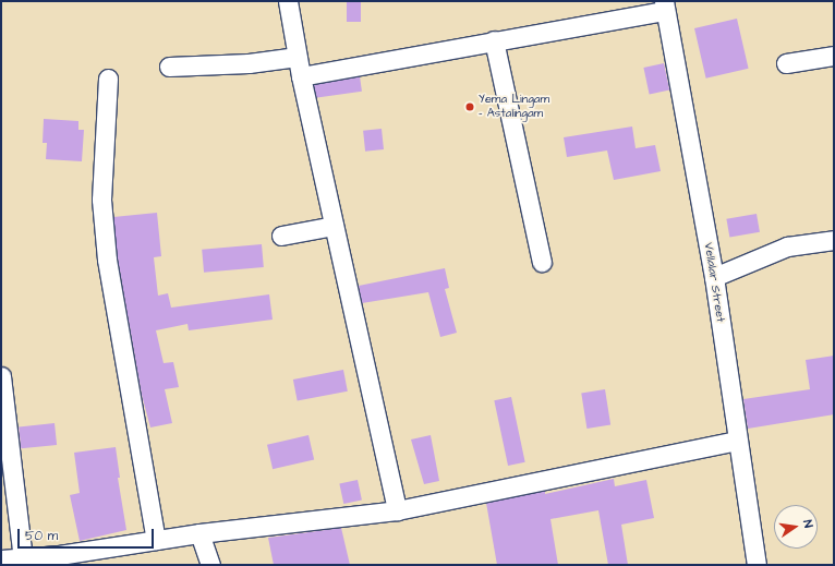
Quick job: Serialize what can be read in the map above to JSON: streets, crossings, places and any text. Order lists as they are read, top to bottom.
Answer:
{
  "streets": {
    "street": ["Vellalar Street"]
  },
  "places": ["Yema Lingam - Astalingam"],
  "scale_bar": "50 m",
  "north": "right"
}
